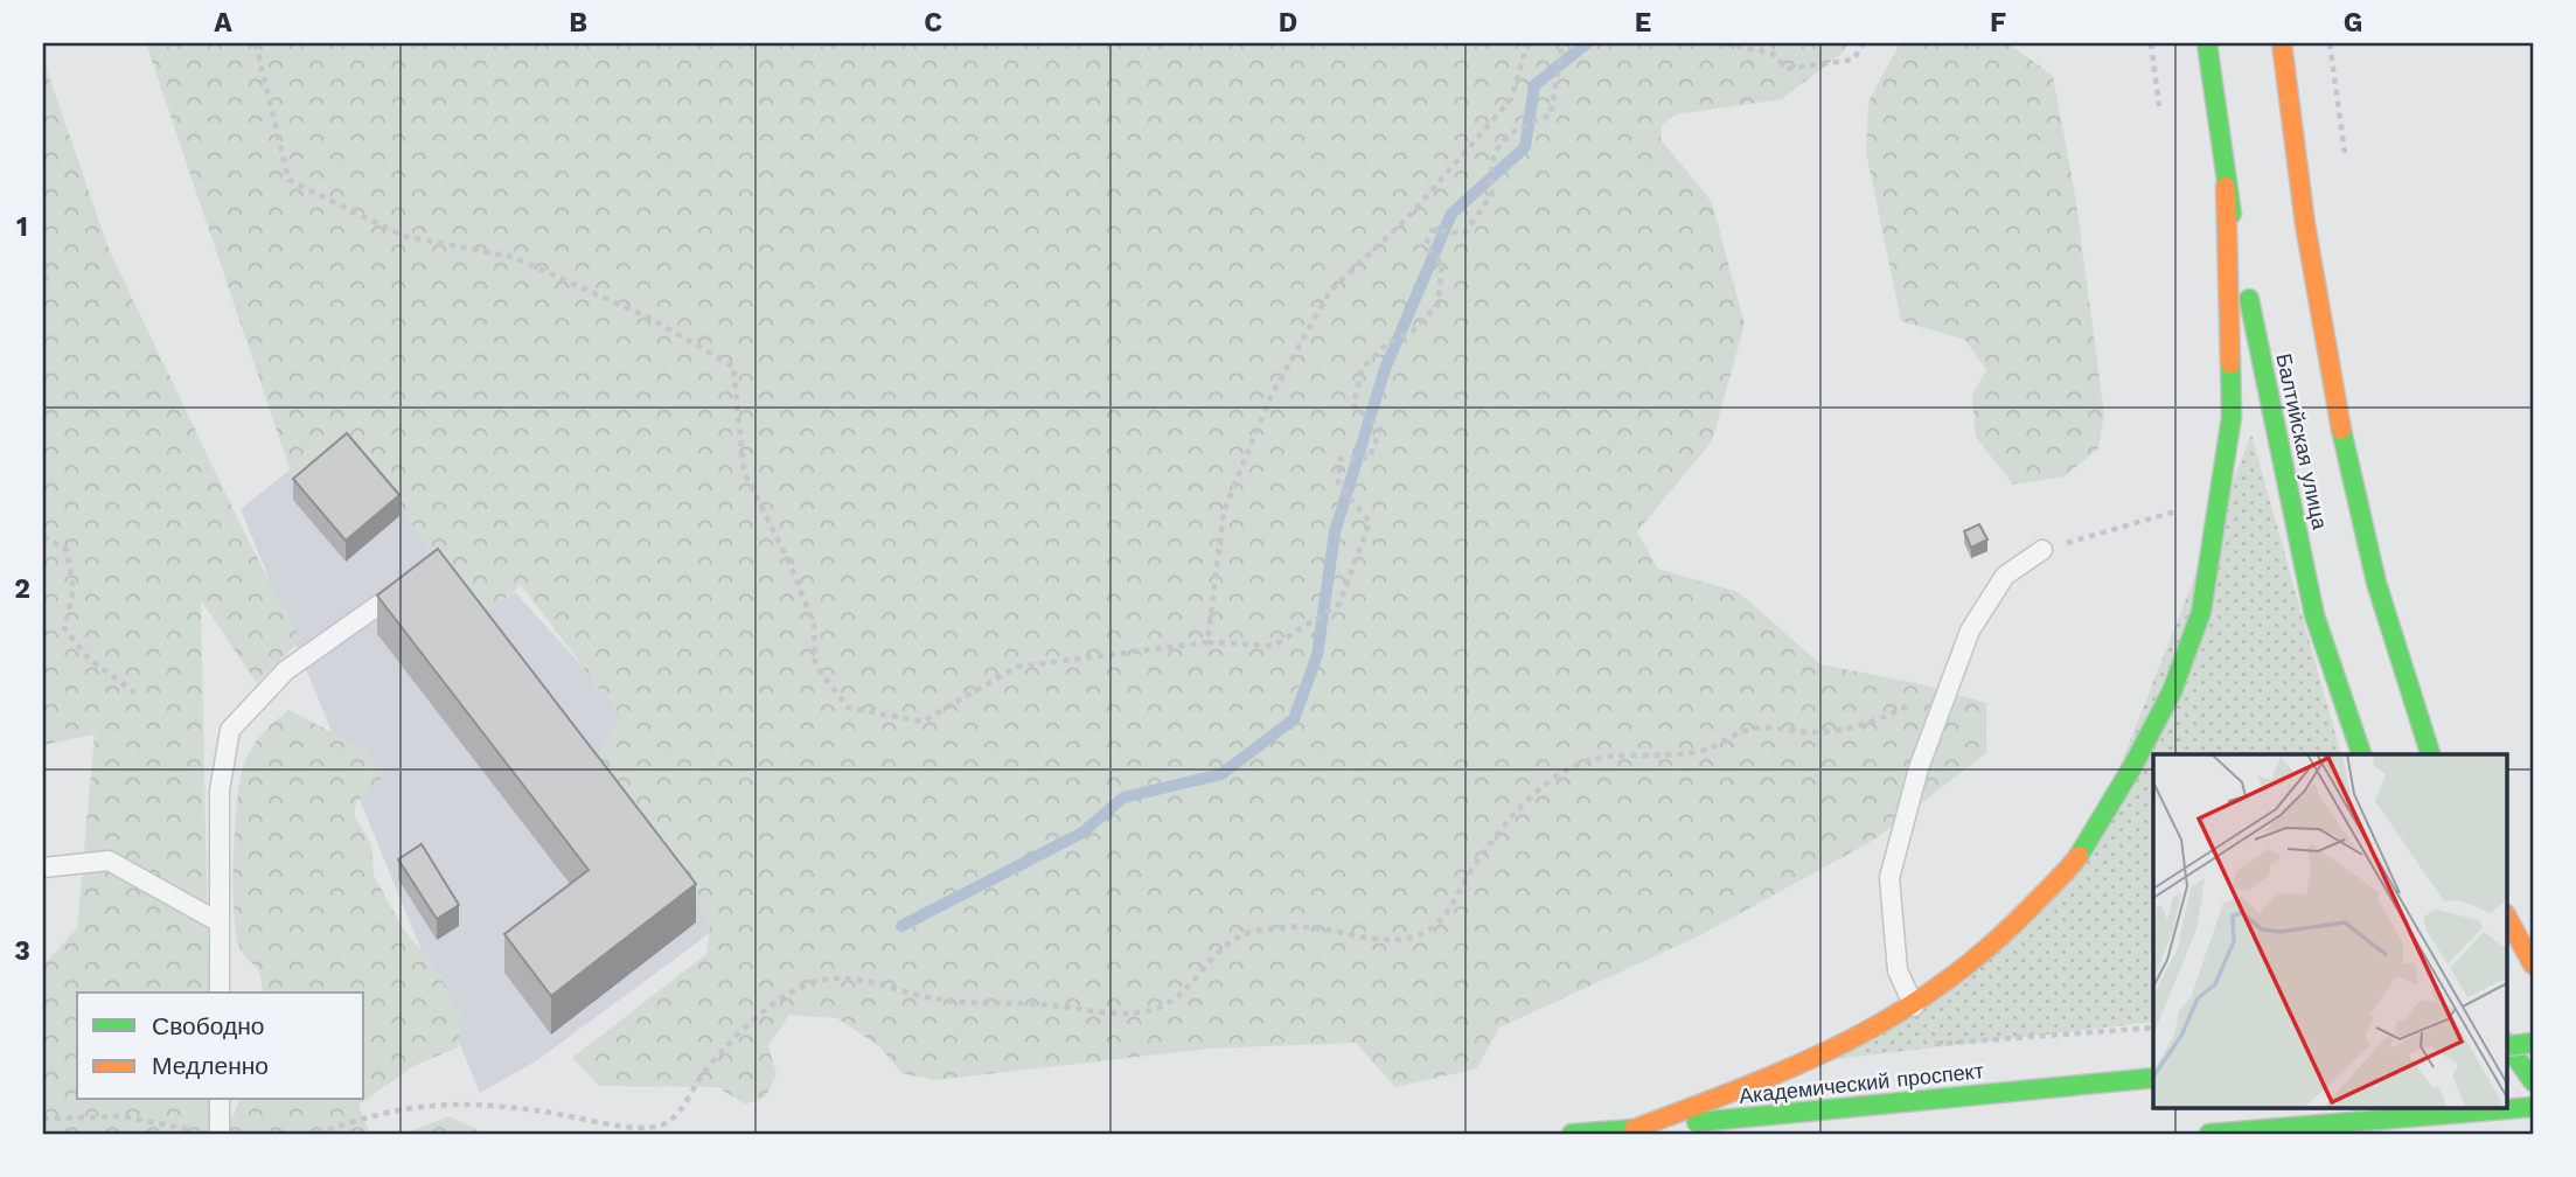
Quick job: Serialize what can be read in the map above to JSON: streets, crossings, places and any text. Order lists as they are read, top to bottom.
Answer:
{
  "streets": {
    "main road": ["Балтийская улица", "Академический проспект"]
  },
  "legend": ["Свободно", "Медленно"],
  "grid": {
    "columns": [
      "A",
      "B",
      "C",
      "D",
      "E",
      "F",
      "G"
    ],
    "rows": ["1", "2", "3"]
  }
}
